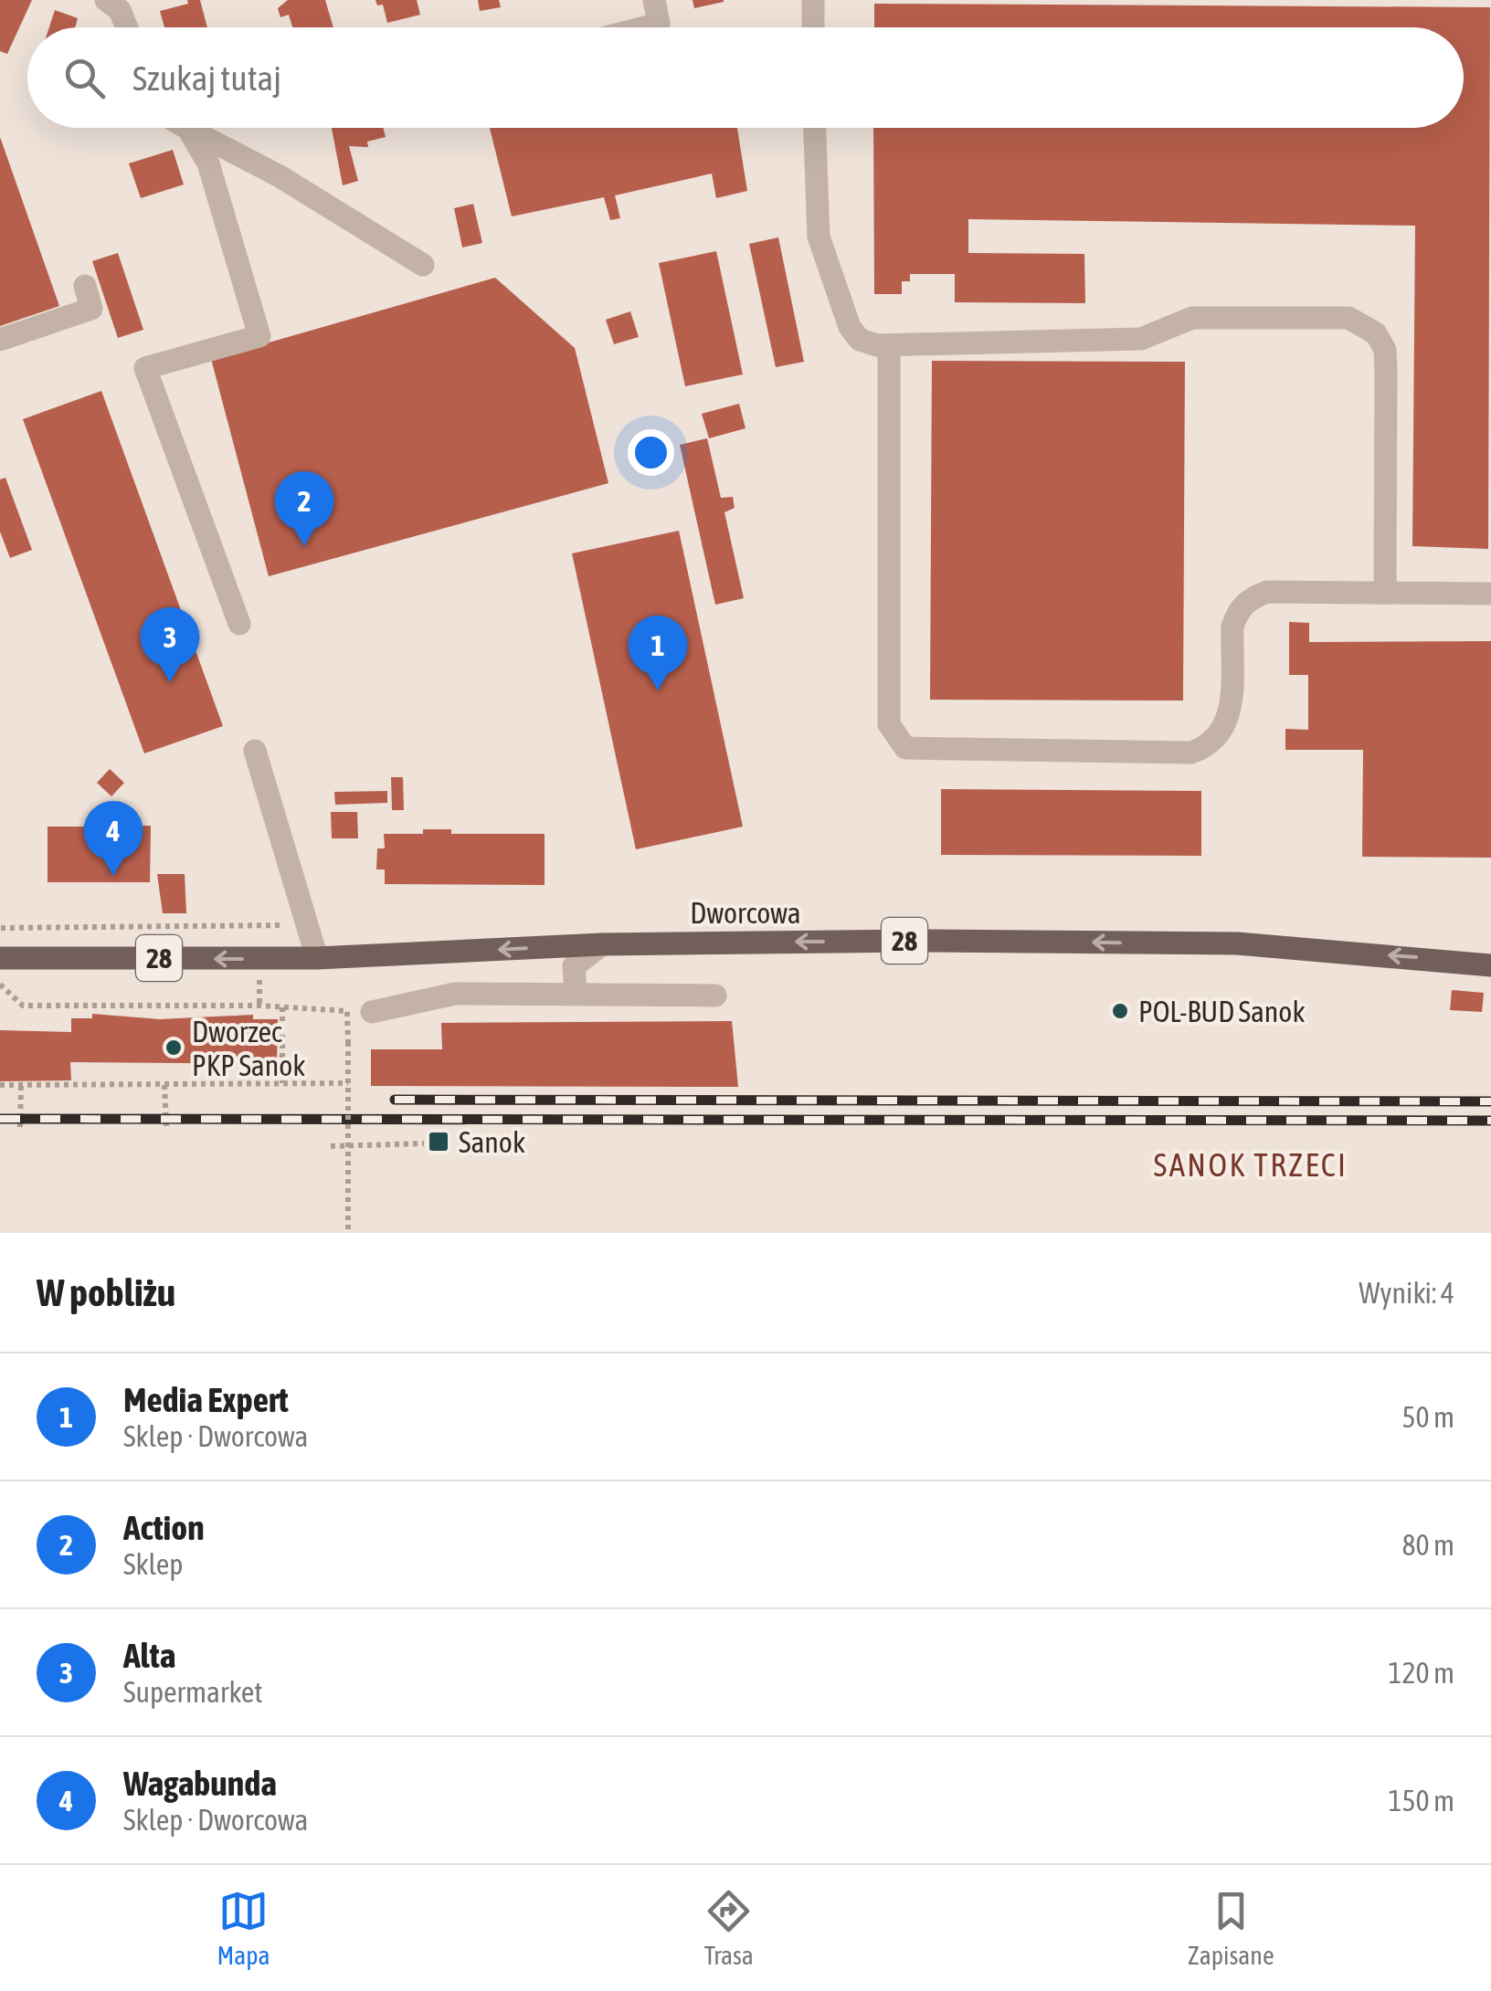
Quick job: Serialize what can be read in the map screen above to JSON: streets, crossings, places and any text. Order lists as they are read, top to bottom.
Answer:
{
  "streets": {
    "main road": ["Dworcowa", "28"]
  },
  "one_way": ["Dworcowa"],
  "districts": ["SANOK TRZECI"],
  "places": {
    "other": ["POL-BUD Sanok", "Dworzec PKP Sanok"],
    "transit": ["Sanok"]
  },
  "page": {
    "search": "Szukaj tutaj",
    "pins": [
      "2",
      "3",
      "1",
      "4"
    ],
    "heading": ["W pobliżu", "Wyniki: 4"],
    "list": [
      {
        "mark": "1",
        "name": "Media Expert",
        "note": "Sklep · Dworcowa",
        "value": "50 m"
      },
      {
        "mark": "2",
        "name": "Action",
        "note": "Sklep",
        "value": "80 m"
      },
      {
        "mark": "3",
        "name": "Alta",
        "note": "Supermarket",
        "value": "120 m"
      },
      {
        "mark": "4",
        "name": "Wagabunda",
        "note": "Sklep · Dworcowa",
        "value": "150 m"
      }
    ],
    "nav": ["Mapa", "Trasa", "Zapisane"]
  }
}
